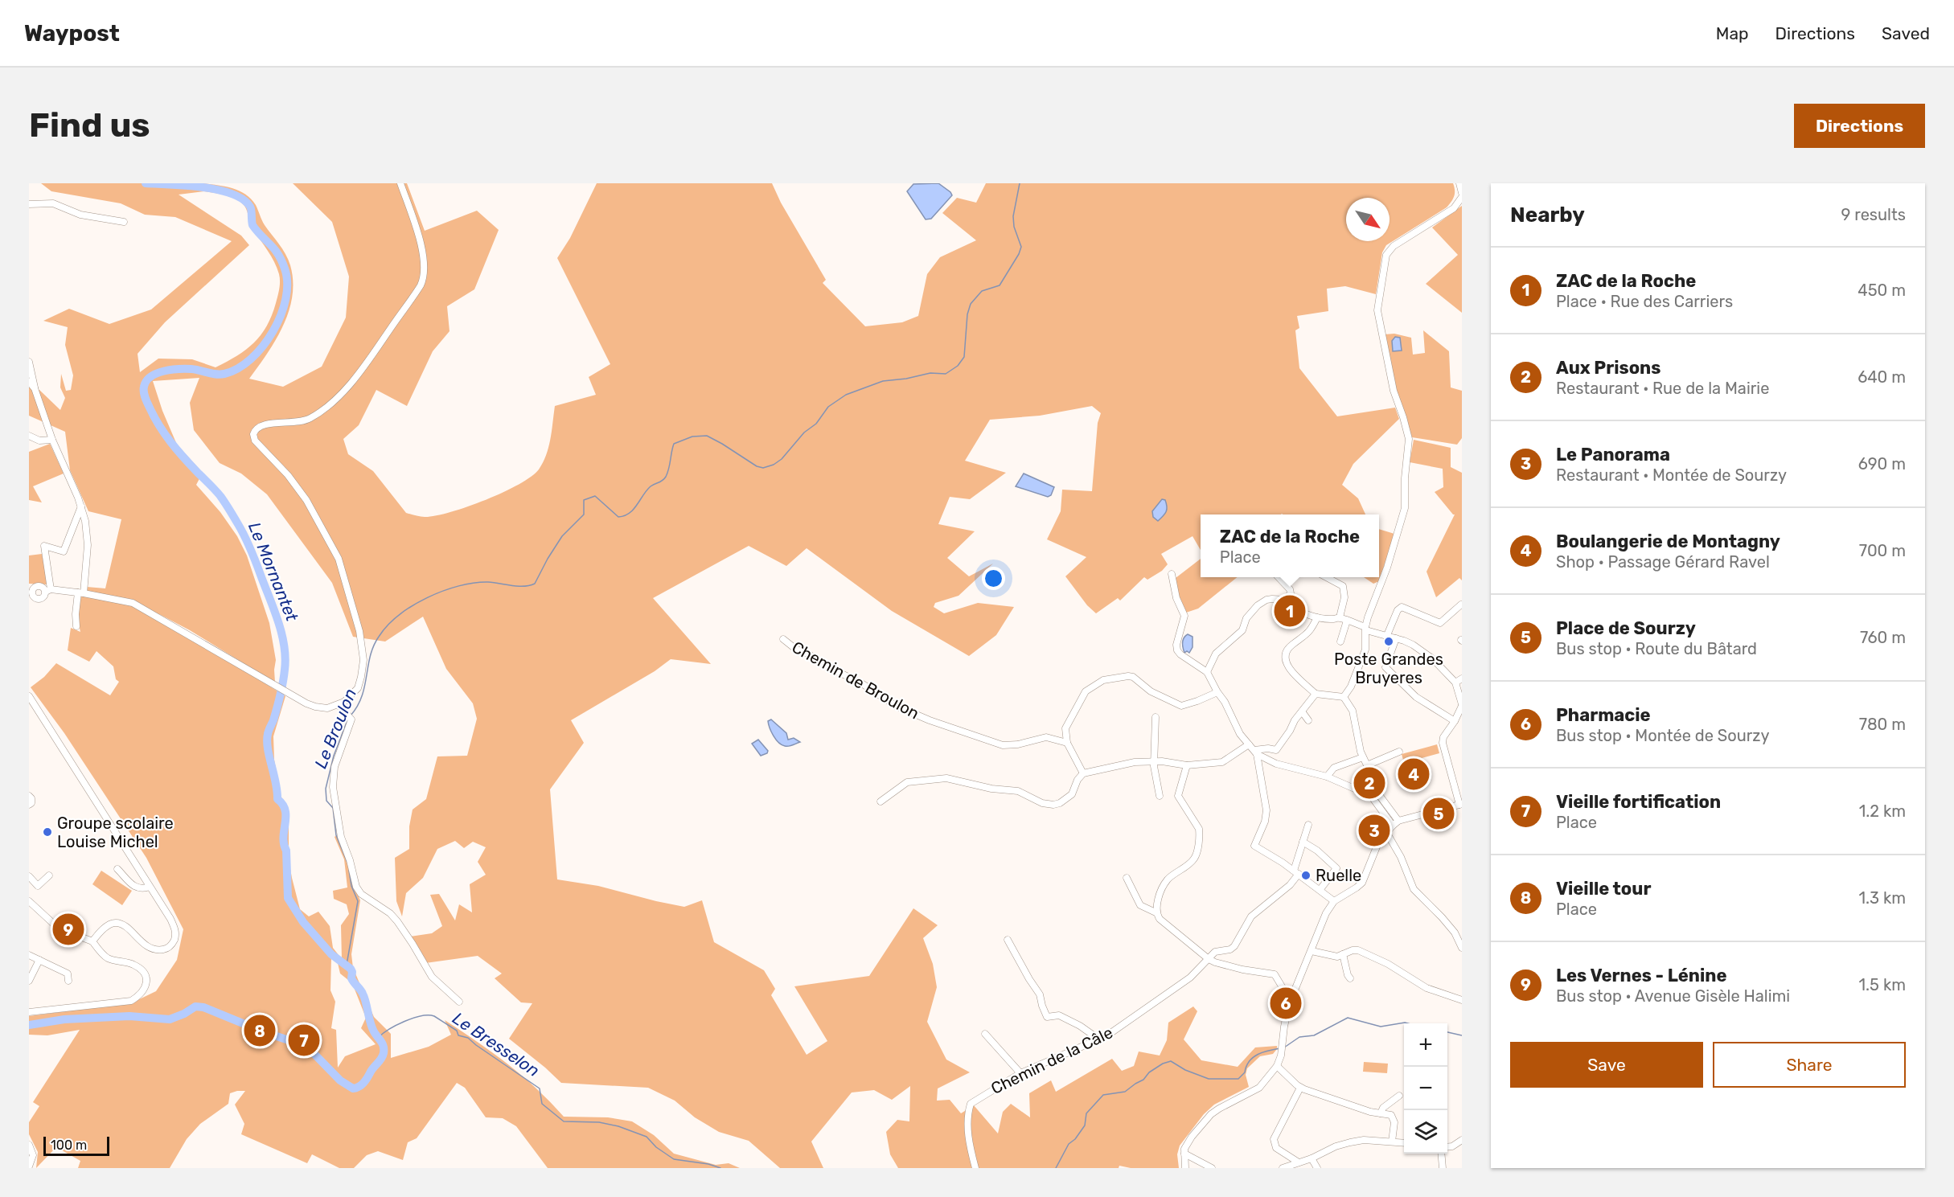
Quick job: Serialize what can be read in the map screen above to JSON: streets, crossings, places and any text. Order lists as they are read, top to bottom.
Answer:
{
  "streets": {
    "street": ["Chemin de Broulon", "Chemin de la Câle"]
  },
  "water": ["Le Mornantet", "Le Broulon", "Le Bresselon"],
  "places": ["Poste Grandes Bruyeres", "Groupe scolaire Louise Michel", "Ruelle"],
  "scale_bar": "100 m",
  "north": "bottom right",
  "page": {
    "header": "Waypost",
    "nav": ["Map", "Directions", "Saved"],
    "buttons": [
      "Directions",
      ["Save", "Share"]
    ],
    "title": "Find us",
    "heading": ["Nearby", "9 results"],
    "list": [
      {
        "mark": "1",
        "name": "ZAC de la Roche",
        "note": "Place · Rue des Carriers",
        "value": "450 m"
      },
      {
        "mark": "2",
        "name": "Aux Prisons",
        "note": "Restaurant · Rue de la Mairie",
        "value": "640 m"
      },
      {
        "mark": "3",
        "name": "Le Panorama",
        "note": "Restaurant · Montée de Sourzy",
        "value": "690 m"
      },
      {
        "mark": "4",
        "name": "Boulangerie de Montagny",
        "note": "Shop · Passage Gérard Ravel",
        "value": "700 m"
      },
      {
        "mark": "5",
        "name": "Place de Sourzy",
        "note": "Bus stop · Route du Bâtard",
        "value": "760 m"
      },
      {
        "mark": "6",
        "name": "Pharmacie",
        "note": "Bus stop · Montée de Sourzy",
        "value": "780 m"
      },
      {
        "mark": "7",
        "name": "Vieille fortification",
        "note": "Place",
        "value": "1.2 km"
      },
      {
        "mark": "8",
        "name": "Vieille tour",
        "note": "Place",
        "value": "1.3 km"
      },
      {
        "mark": "9",
        "name": "Les Vernes - Lénine",
        "note": "Bus stop · Avenue Gisèle Halimi",
        "value": "1.5 km"
      }
    ],
    "popup": ["ZAC de la Roche", "Place"],
    "pins": [
      "1",
      "4",
      "2",
      "5",
      "3",
      "9",
      "6",
      "8",
      "7"
    ],
    "map_buttons": ["+", "−"],
    "scale": "100 m"
  }
}
